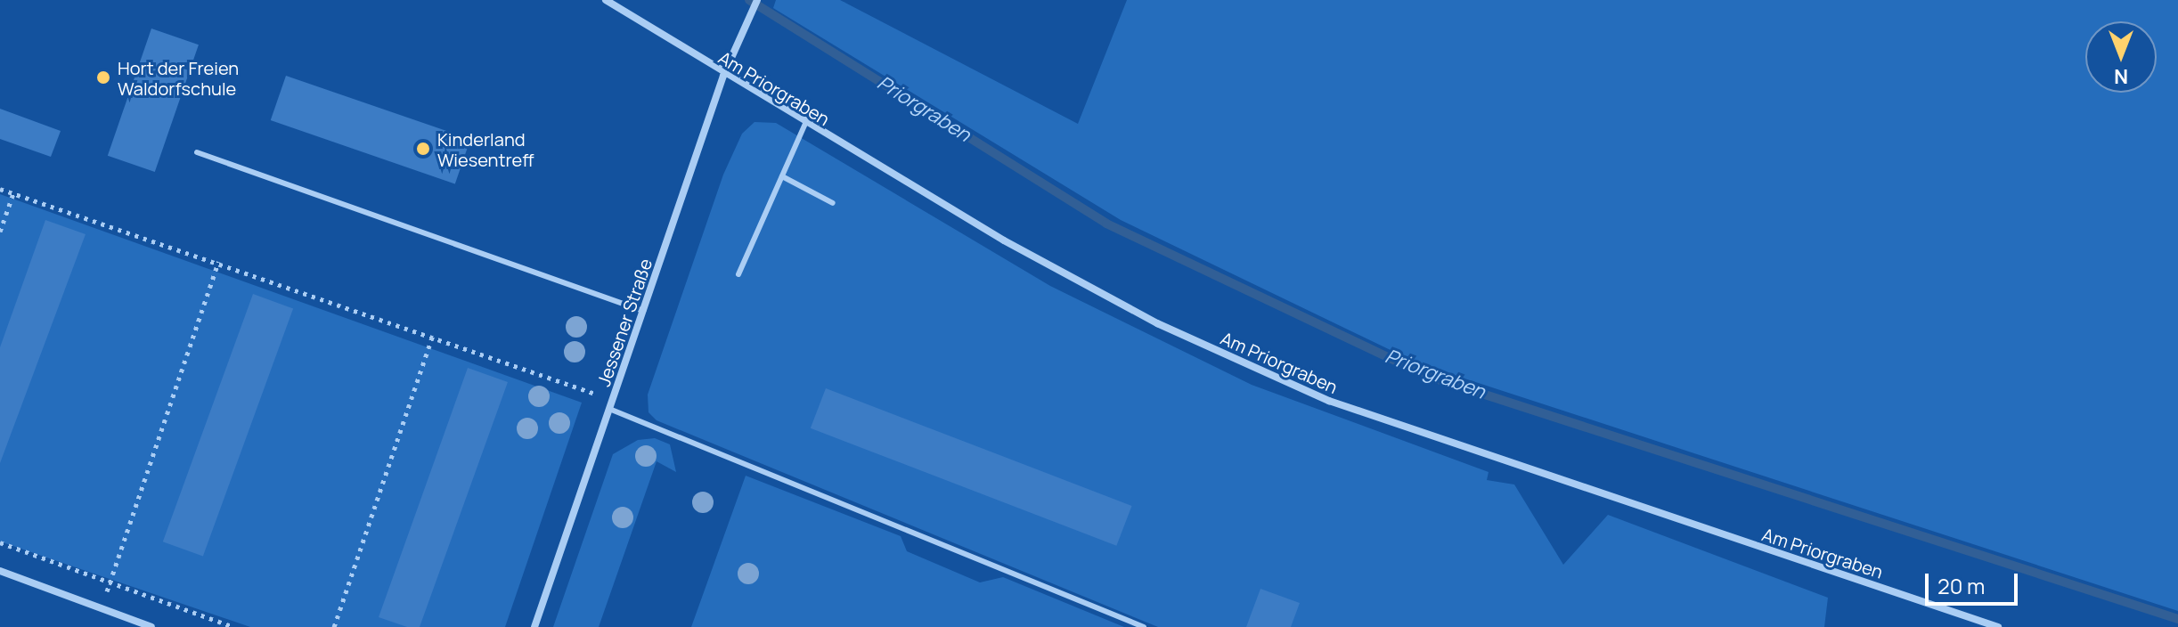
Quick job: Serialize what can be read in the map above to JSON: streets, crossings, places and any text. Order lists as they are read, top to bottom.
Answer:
{
  "streets": {
    "street": ["Am Priorgraben", "Jessener Straße"]
  },
  "crossings": [
    ["Am Priorgraben", "Jessener Straße"]
  ],
  "water": ["Priorgraben"],
  "places": ["Hort der Freien Waldorfschule", "Kinderland Wiesentreff"],
  "scale_bar": "20 m",
  "north": "bottom"
}
